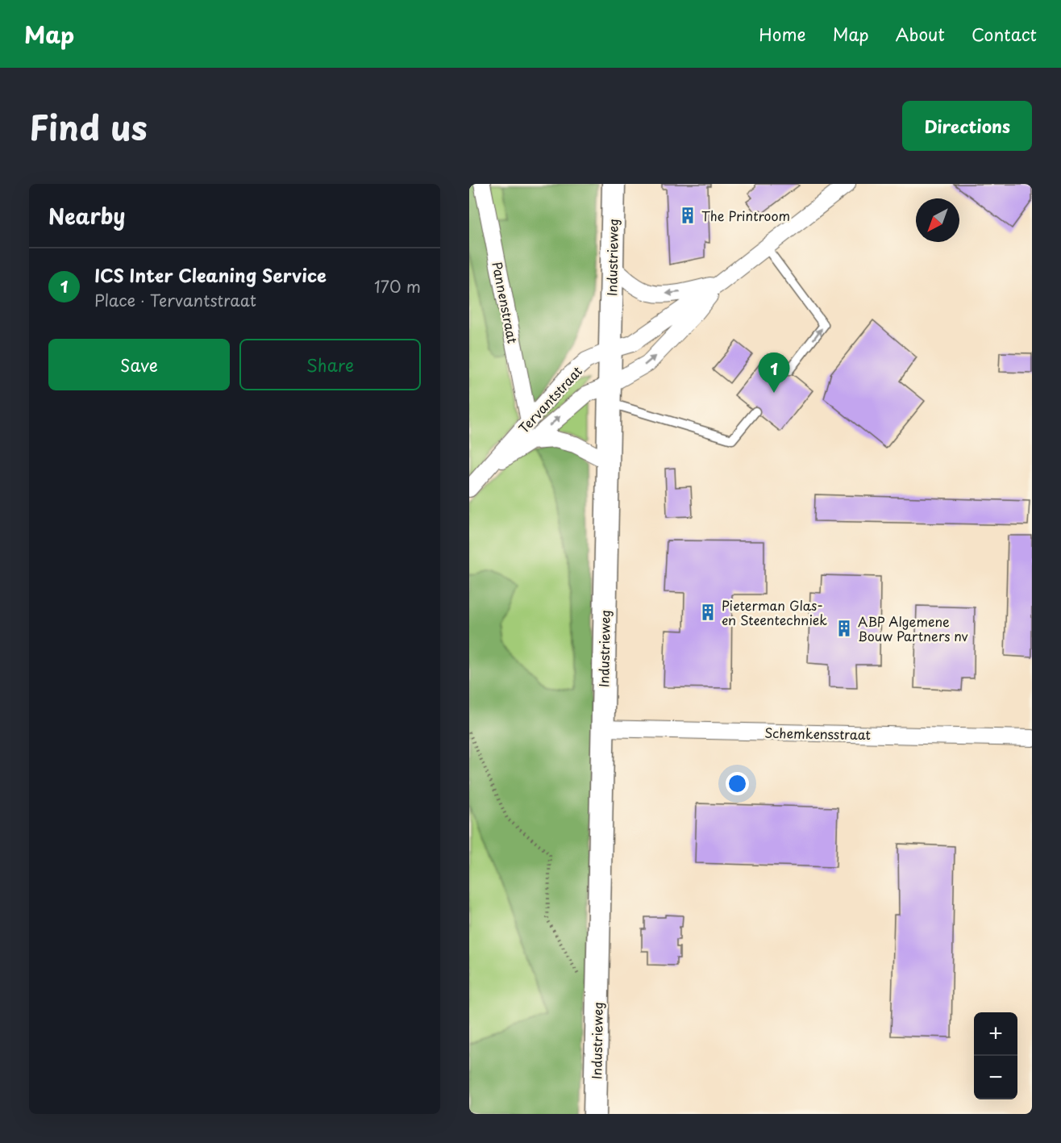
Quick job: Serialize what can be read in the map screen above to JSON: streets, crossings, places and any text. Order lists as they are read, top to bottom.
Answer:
{
  "streets": {
    "main road": ["Industrieweg"],
    "street": ["Pannenstraat", "Tervantstraat", "Schemkensstraat"]
  },
  "crossings": [
    ["Industrieweg", "Tervantstraat"],
    ["Industrieweg", "Schemkensstraat"],
    ["Pannenstraat", "Tervantstraat"]
  ],
  "places": {
    "building": ["The Printroom", "Pieterman Glas- en Steentechniek", "ABP Algemene Bouw Partners nv"]
  },
  "north": "bottom left",
  "page": {
    "header": "Map",
    "nav": [
      "Home",
      "Map",
      "About",
      "Contact"
    ],
    "title": "Find us",
    "buttons": [
      "Directions",
      ["Save", "Share"]
    ],
    "heading": "Nearby",
    "list": [
      {
        "mark": "1",
        "name": "ICS Inter Cleaning Service",
        "note": "Place · Tervantstraat",
        "value": "170 m"
      }
    ],
    "pins": "1",
    "map_buttons": ["+", "−"]
  }
}
